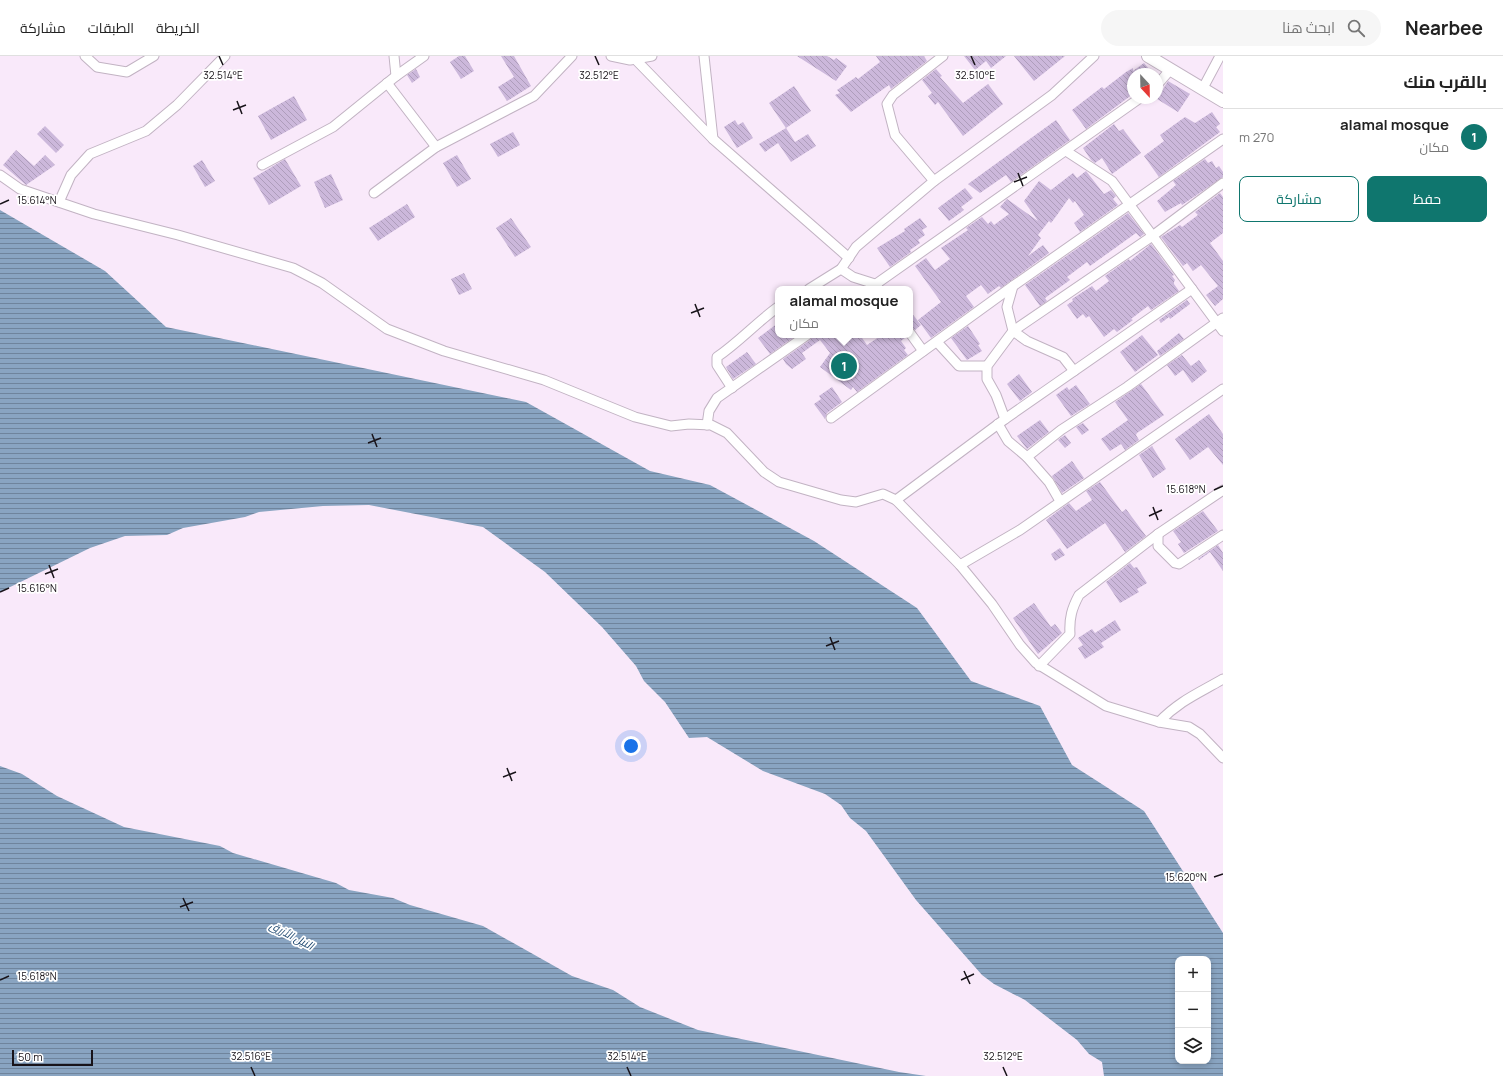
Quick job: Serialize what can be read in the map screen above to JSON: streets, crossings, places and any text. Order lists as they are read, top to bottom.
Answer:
{
  "water": ["النيل الأزرق"],
  "scale_bar": "50 m",
  "north": "bottom",
  "page": {
    "header": "Nearbee",
    "search": "ابحث هنا",
    "nav": ["الخريطة", "الطبقات", "مشاركة"],
    "heading": "بالقرب منك",
    "list": [
      {
        "mark": "1",
        "name": "alamal mosque",
        "note": "مكان",
        "value": "270 m"
      }
    ],
    "buttons": ["حفظ", "مشاركة"],
    "popup": ["alamal mosque", "مكان"],
    "pins": "1",
    "map_buttons": ["+", "−"],
    "scale": "50 m"
  },
  "coordinates": [
    "32.514°E",
    "32.512°E",
    "32.510°E",
    "15.614°N",
    "15.618°N",
    "15.616°N",
    "15.620°N",
    "32.516°E"
  ]
}
